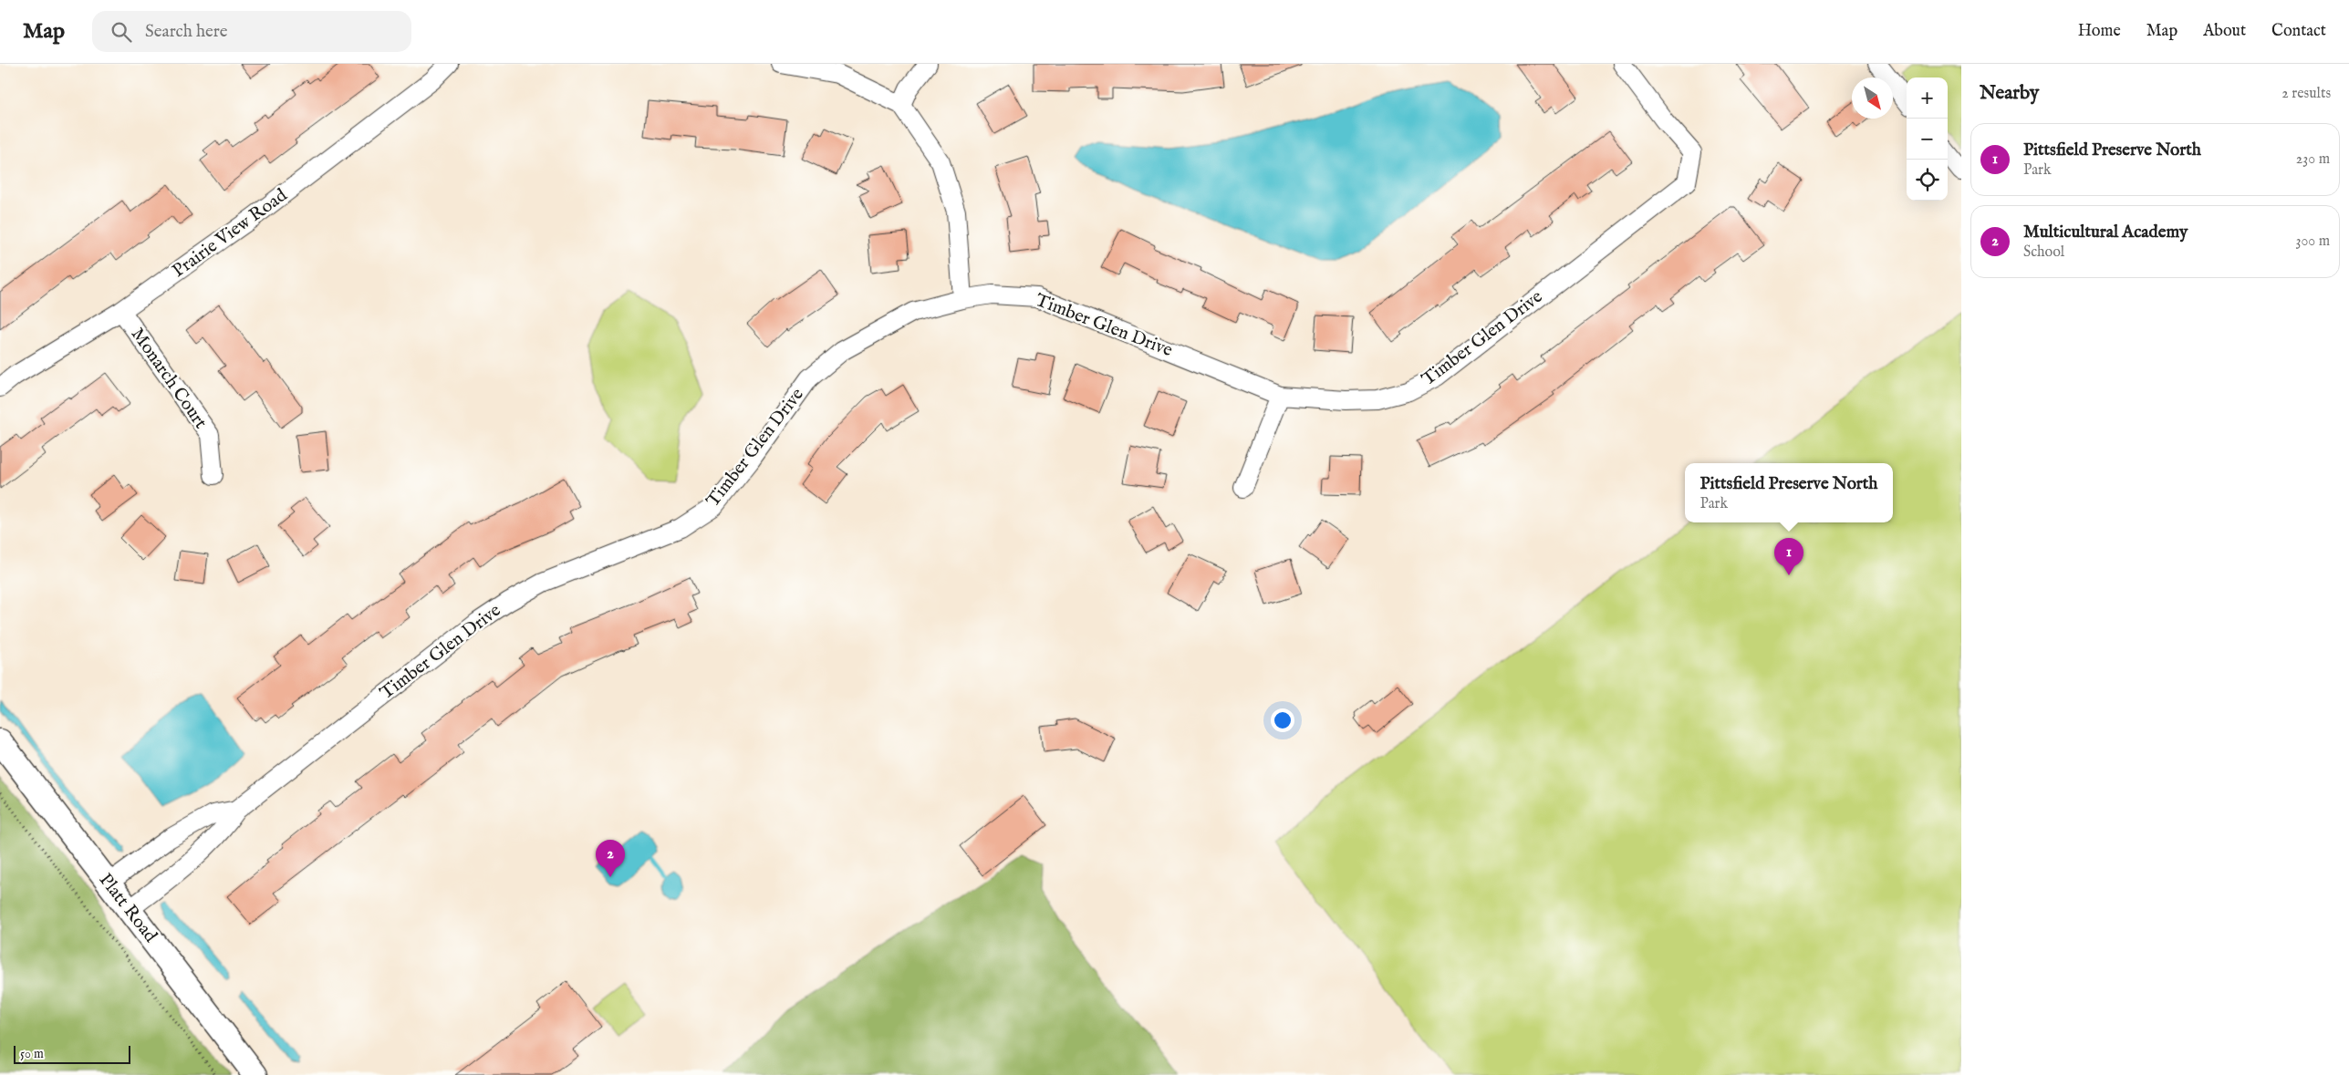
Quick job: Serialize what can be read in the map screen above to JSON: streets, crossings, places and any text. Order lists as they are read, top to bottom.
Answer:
{
  "streets": {
    "main road": ["Platt Road"],
    "street": ["Prairie View Road", "Timber Glen Drive", "Monarch Court"]
  },
  "crossings": [
    ["Prairie View Road", "Monarch Court"],
    ["Timber Glen Drive", "Platt Road"]
  ],
  "scale_bar": "50 m",
  "north": "bottom right",
  "page": {
    "header": "Map",
    "search": "Search here",
    "nav": [
      "Home",
      "Map",
      "About",
      "Contact"
    ],
    "heading": ["Nearby", "2 results"],
    "map_buttons": ["+", "−"],
    "list": [
      {
        "mark": "1",
        "name": "Pittsfield Preserve North",
        "note": "Park",
        "value": "230 m"
      },
      {
        "mark": "2",
        "name": "Multicultural Academy",
        "note": "School",
        "value": "300 m"
      }
    ],
    "popup": ["Pittsfield Preserve North", "Park"],
    "pins": ["1", "2"],
    "scale": "50 m"
  }
}
